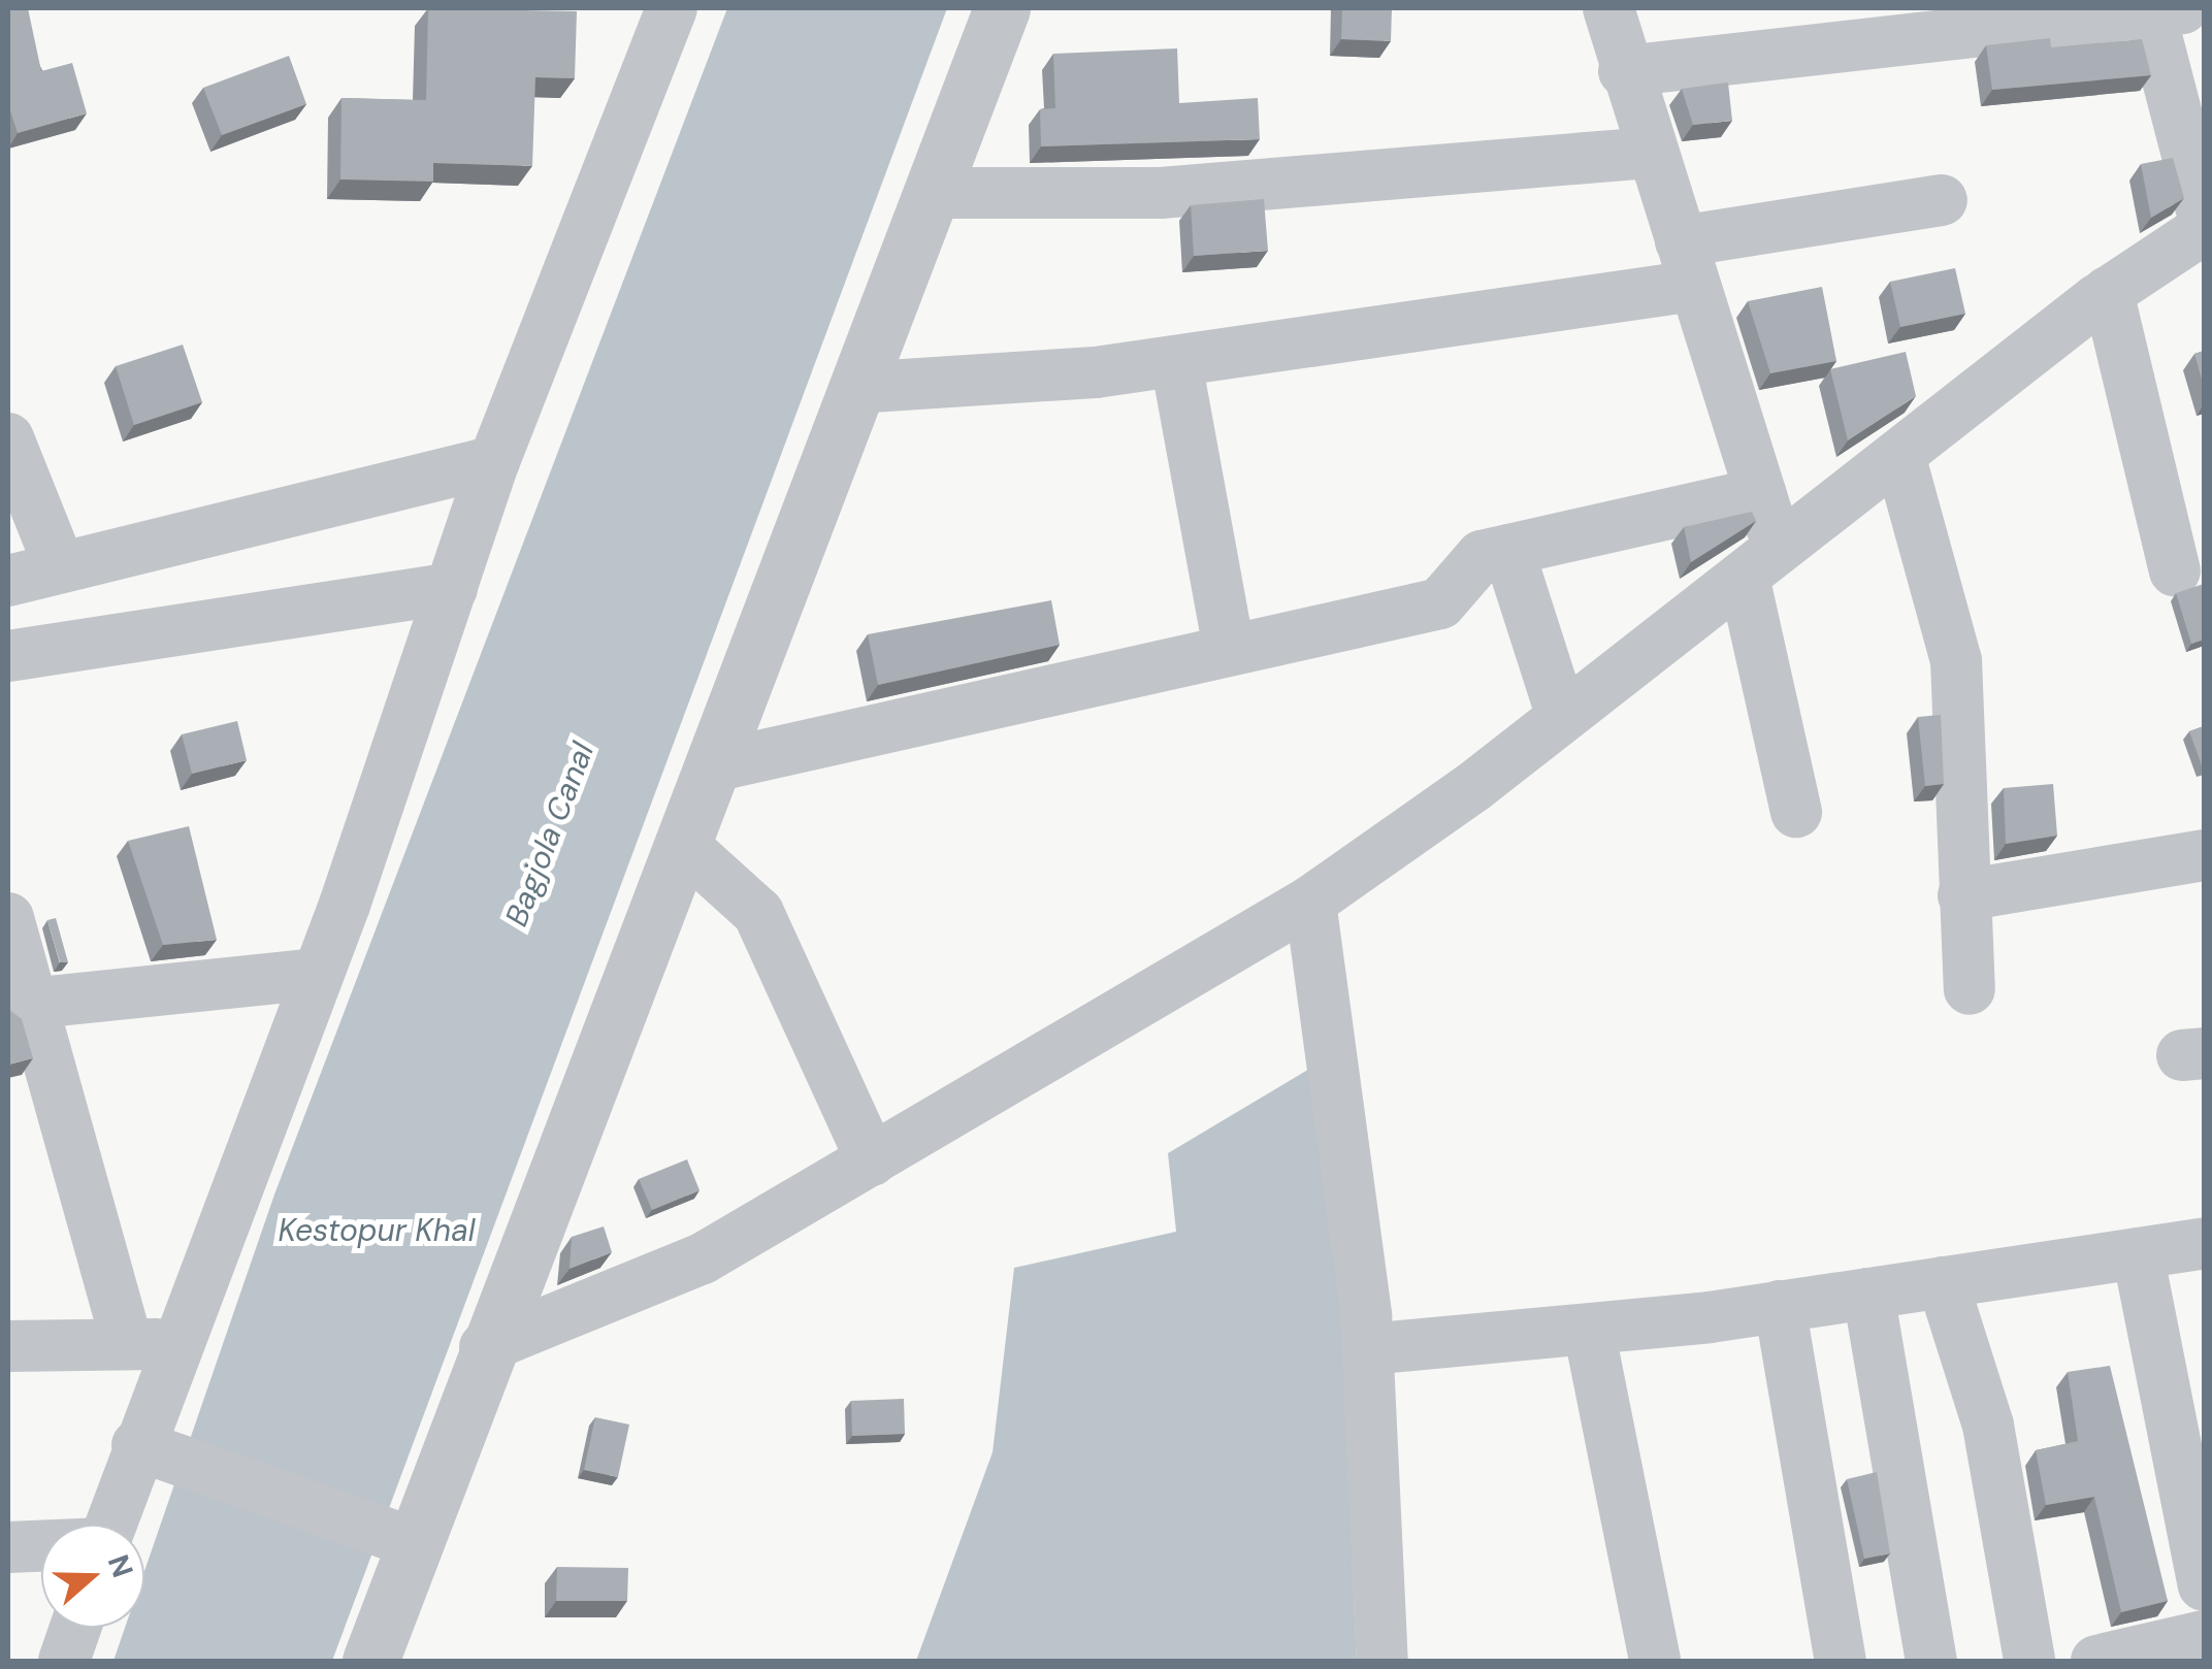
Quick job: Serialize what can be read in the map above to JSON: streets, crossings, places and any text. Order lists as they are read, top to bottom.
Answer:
{
  "water": ["Bagjola Canal", "Kestopur Khal"],
  "north": "right"
}
